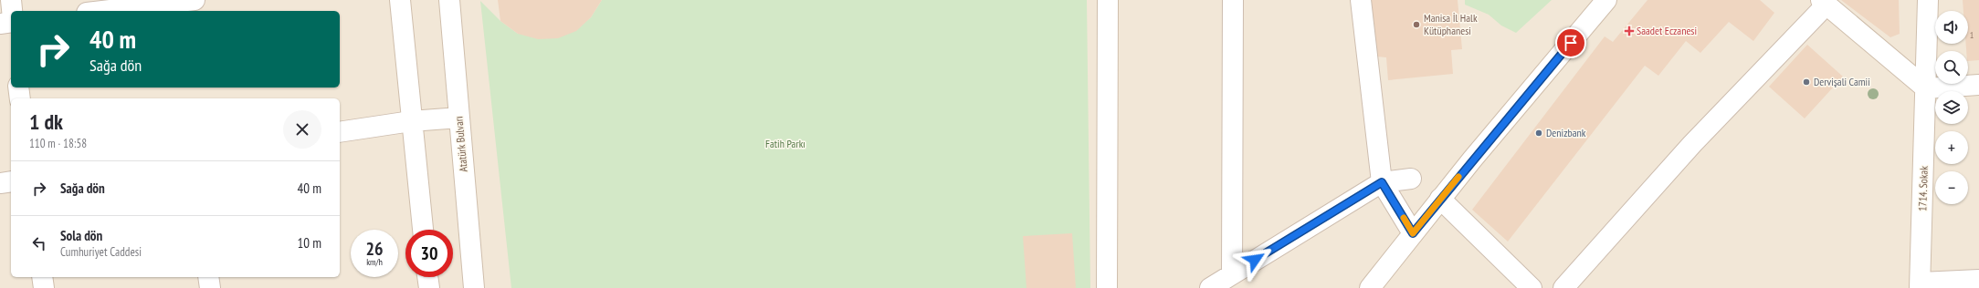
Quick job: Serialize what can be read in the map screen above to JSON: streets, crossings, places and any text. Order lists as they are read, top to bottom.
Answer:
{
  "streets": {
    "street": ["Atatürk Bulvarı", "1714. Sokak"]
  },
  "parks": ["Fatih Parkı"],
  "places": {
    "other": ["Manisa İl Halk Kütüphanesi", "Dervişali Camii", "Denizbank"],
    "health": ["Saadet Eczanesi"]
  },
  "house_numbers": ["1"],
  "page": {
    "map_buttons": ["+", "−"],
    "turn": ["40 m", "Sağa dön"],
    "heading": ["1 dk", "110 m · 18:58"],
    "list": [
      {
        "name": "Sağa dön",
        "value": "40 m"
      },
      {
        "name": "Sola dön",
        "note": "Cumhuriyet Caddesi",
        "value": "10 m"
      }
    ],
    "speed": "26 km/h",
    "limit": "30"
  }
}
